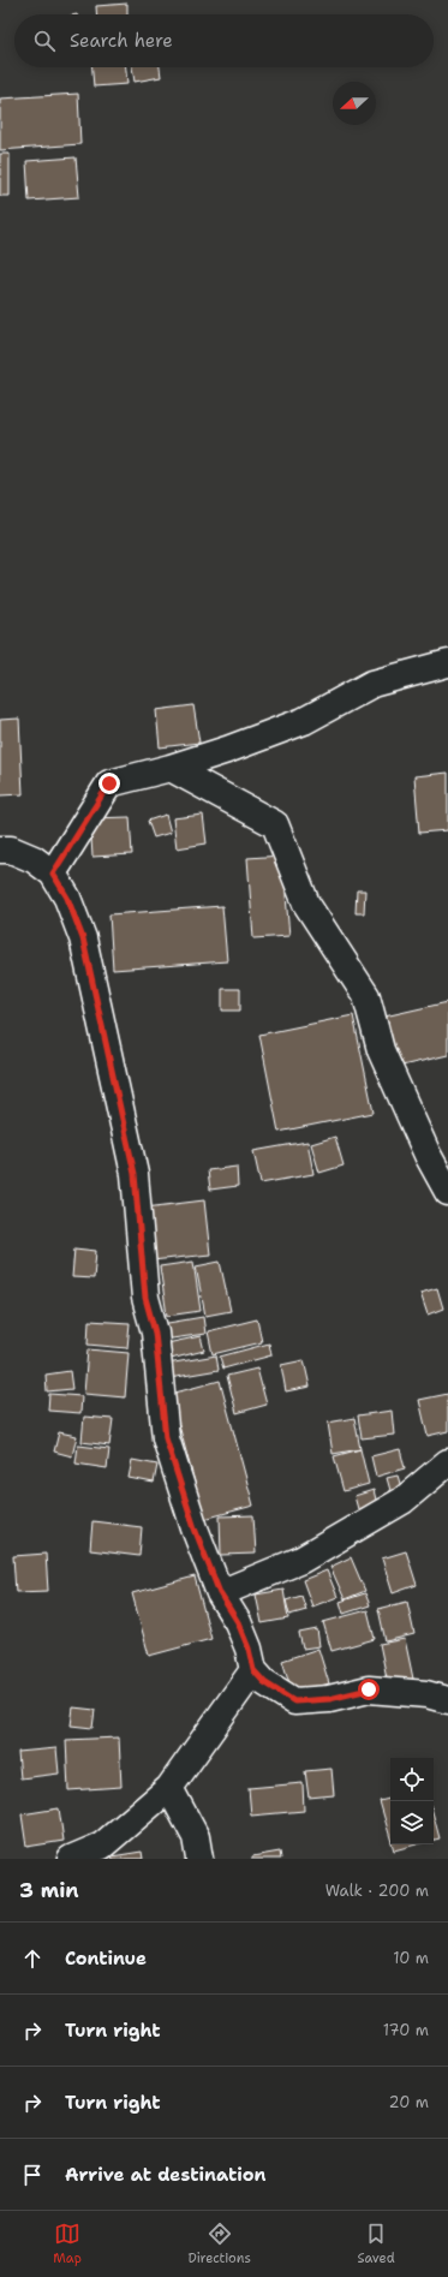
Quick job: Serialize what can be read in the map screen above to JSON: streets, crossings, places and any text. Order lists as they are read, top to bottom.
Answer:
{
  "north": "left",
  "page": {
    "search": "Search here",
    "heading": ["3 min", "Walk · 200 m"],
    "list": [
      ["Continue", "10 m"],
      ["Turn right", "170 m"],
      ["Turn right", "20 m"],
      "Arrive at destination"
    ],
    "nav": ["Map", "Directions", "Saved"]
  }
}
